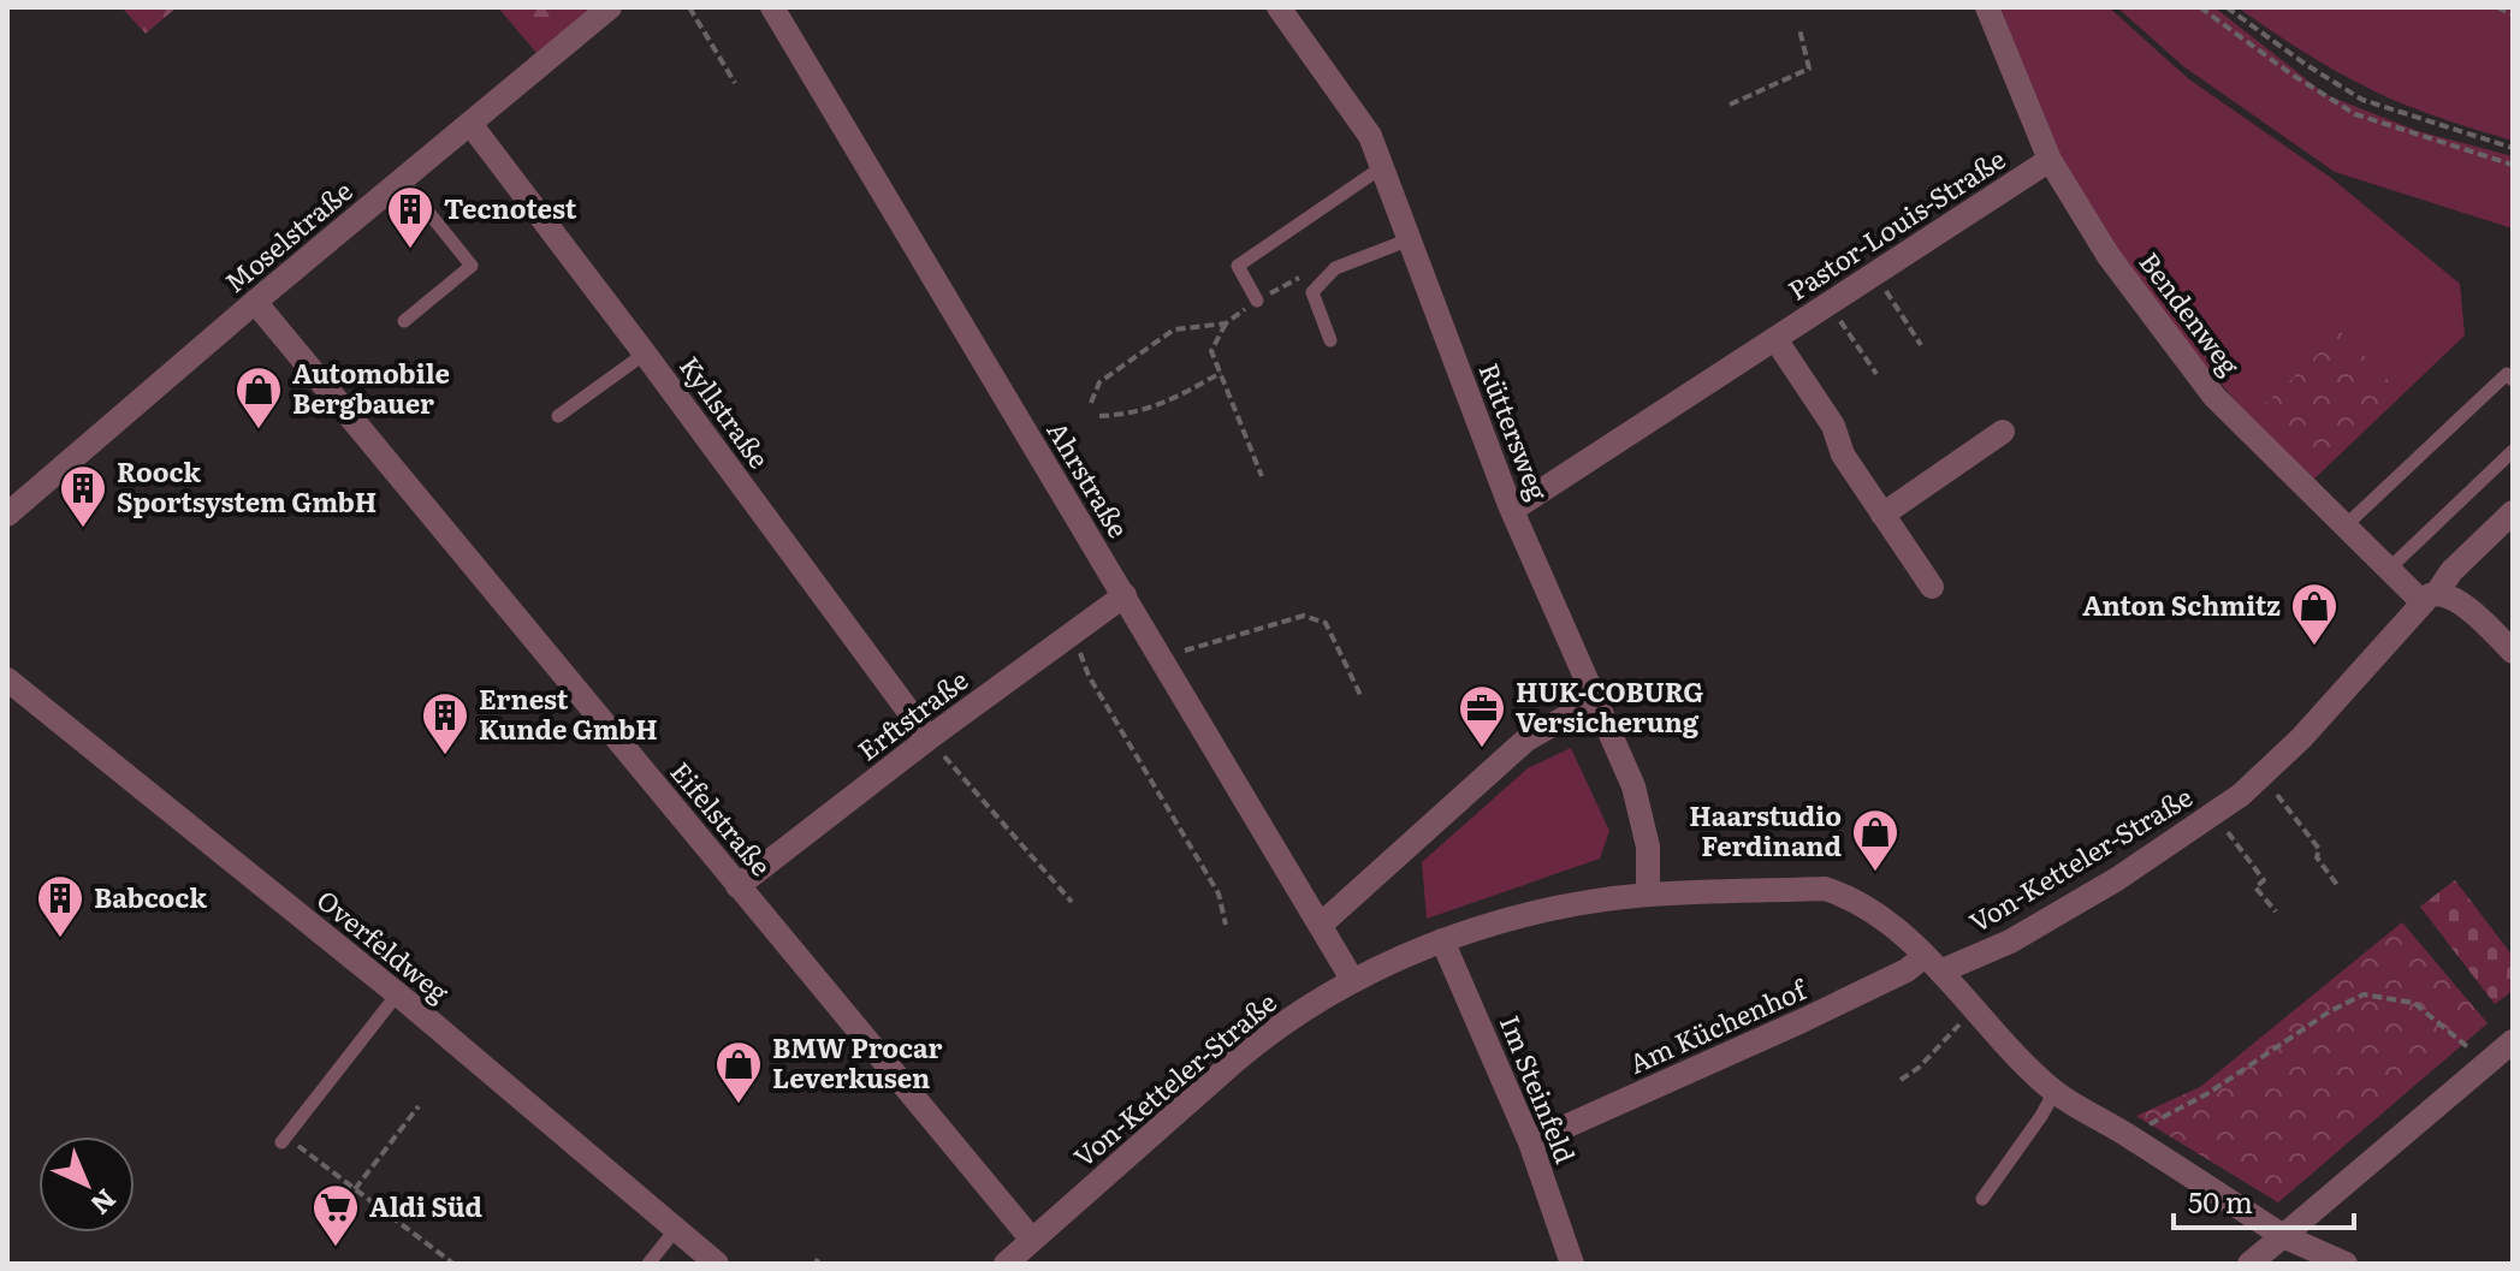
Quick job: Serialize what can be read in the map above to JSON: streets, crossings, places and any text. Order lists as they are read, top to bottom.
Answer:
{
  "streets": {
    "street": [
      "Pastor-Louis-Straße",
      "Moselstraße",
      "Bendenweg",
      "Kyllstraße",
      "Rüttersweg",
      "Ahrstraße",
      "Erftstraße",
      "Eifelstraße",
      "Von-Ketteler-Straße",
      "Overfeldweg",
      "Am Küchenhof",
      "Im Steinfeld"
    ]
  },
  "crossings": [
    ["Pastor-Louis-Straße", "Bendenweg"],
    ["Pastor-Louis-Straße", "Rüttersweg"],
    ["Moselstraße", "Kyllstraße"],
    ["Moselstraße", "Eifelstraße"],
    ["Bendenweg", "Von-Ketteler-Straße"],
    ["Kyllstraße", "Erftstraße"],
    ["Rüttersweg", "Von-Ketteler-Straße"],
    ["Ahrstraße", "Erftstraße"],
    ["Ahrstraße", "Von-Ketteler-Straße"],
    ["Erftstraße", "Eifelstraße"],
    ["Eifelstraße", "Von-Ketteler-Straße"],
    ["Von-Ketteler-Straße", "Am Küchenhof"],
    ["Von-Ketteler-Straße", "Im Steinfeld"],
    ["Am Küchenhof", "Im Steinfeld"]
  ],
  "places": {
    "building": [
      "Tecnotest",
      "Roock Sportsystem GmbH",
      "Ernest Kunde GmbH",
      "Babcock"
    ],
    "shop": [
      "Automobile Bergbauer",
      "Anton Schmitz",
      "Haarstudio Ferdinand",
      "BMW Procar Leverkusen"
    ],
    "office": ["HUK-COBURG Versicherung"],
    "supermarket": ["Aldi Süd"]
  },
  "scale_bar": "50 m",
  "north": "bottom right"
}
